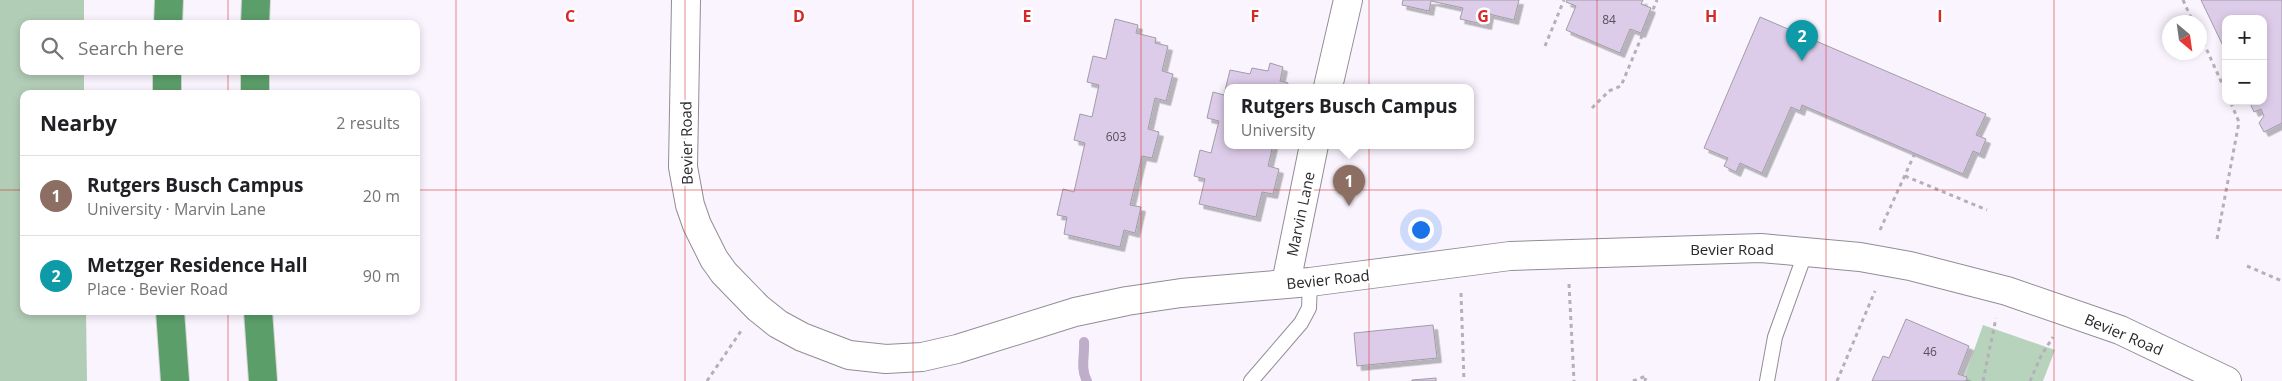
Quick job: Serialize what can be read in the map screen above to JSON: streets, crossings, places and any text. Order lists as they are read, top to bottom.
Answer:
{
  "streets": {
    "street": ["Bevier Road", "Marvin Lane"]
  },
  "crossings": [
    ["Bevier Road", "Marvin Lane"]
  ],
  "house_numbers": ["84", "603", "46"],
  "north": "bottom right",
  "page": {
    "map_buttons": ["+", "−"],
    "pins": ["2", "1"],
    "search": "Search here",
    "popup": ["Rutgers Busch Campus", "University"],
    "heading": ["Nearby", "2 results"],
    "list": [
      {
        "mark": "1",
        "name": "Rutgers Busch Campus",
        "note": "University · Marvin Lane",
        "value": "20 m"
      },
      {
        "mark": "2",
        "name": "Metzger Residence Hall",
        "note": "Place · Bevier Road",
        "value": "90 m"
      }
    ]
  },
  "grid": {
    "columns": [
      "C",
      "D",
      "E",
      "F",
      "G",
      "H",
      "I"
    ]
  }
}
